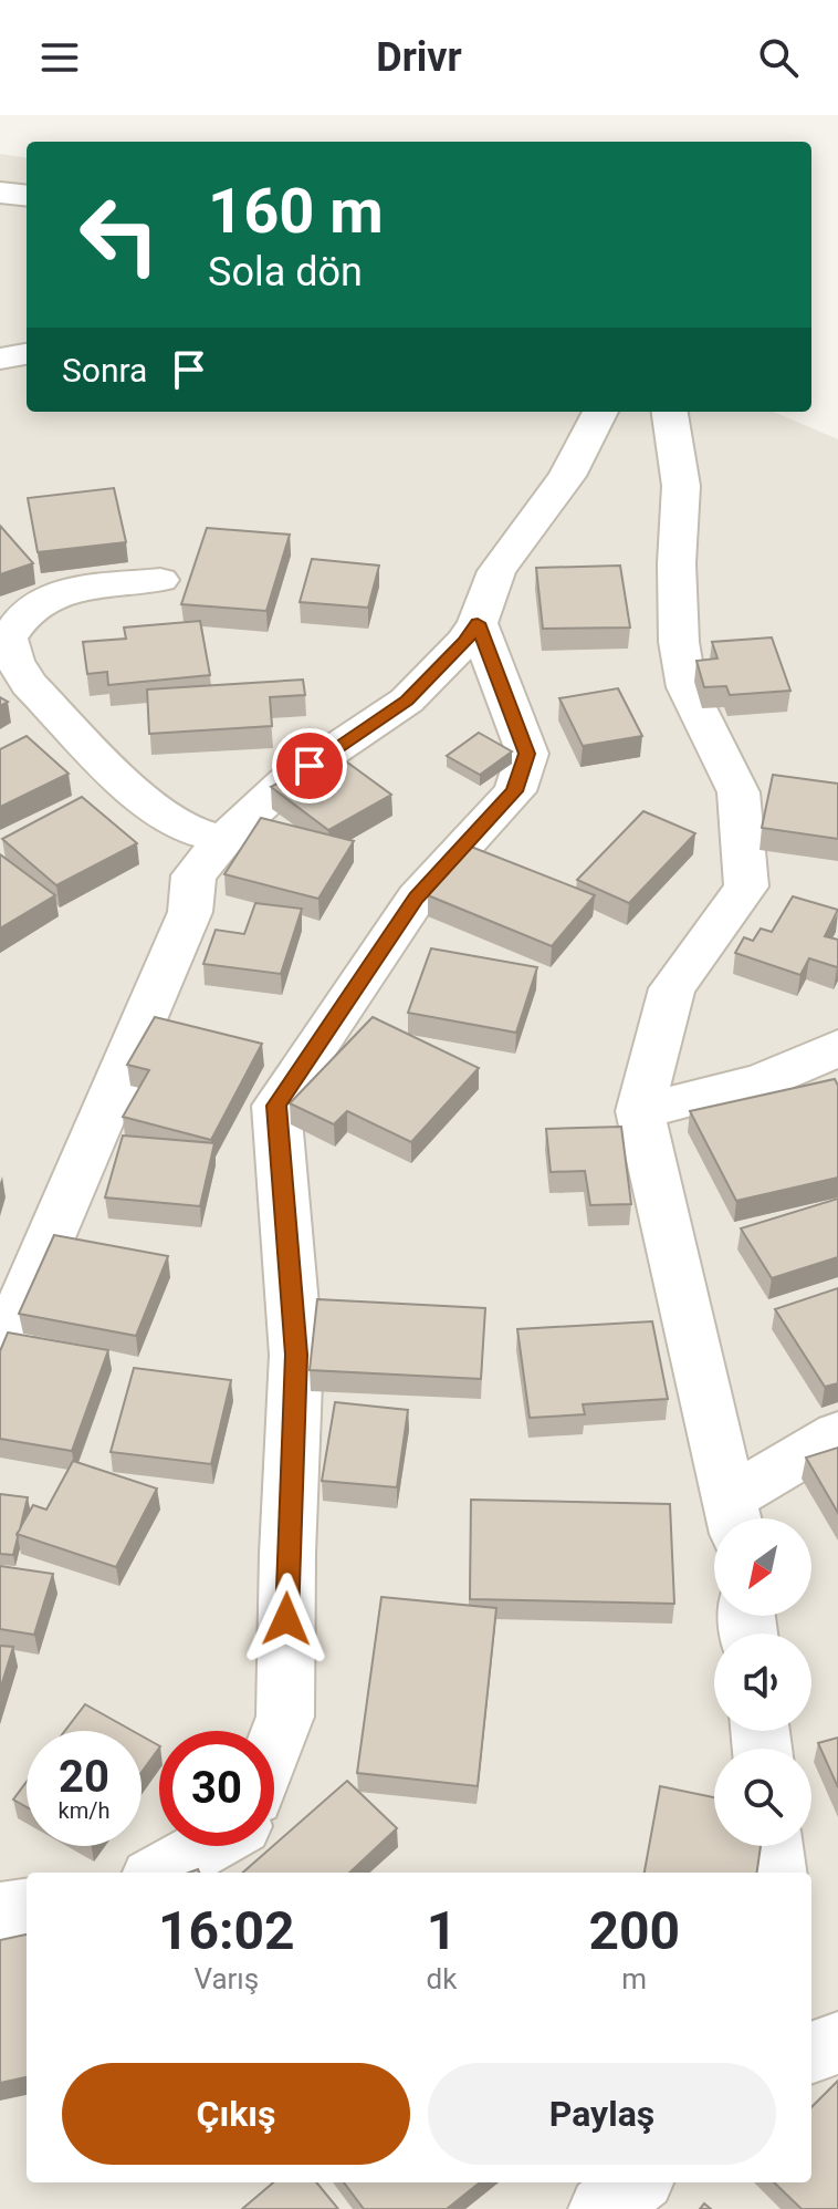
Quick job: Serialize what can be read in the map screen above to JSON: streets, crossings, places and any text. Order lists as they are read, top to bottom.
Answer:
{
  "north": "bottom left",
  "page": {
    "header": "Drivr",
    "turn": ["160 m", "Sola dön"],
    "then": "Sonra",
    "speed": "20 km/h",
    "limit": "30",
    "eta": [
      "16:02",
      "Varış",
      "1",
      "dk",
      "200",
      "m"
    ],
    "buttons": ["Çıkış", "Paylaş"]
  }
}
